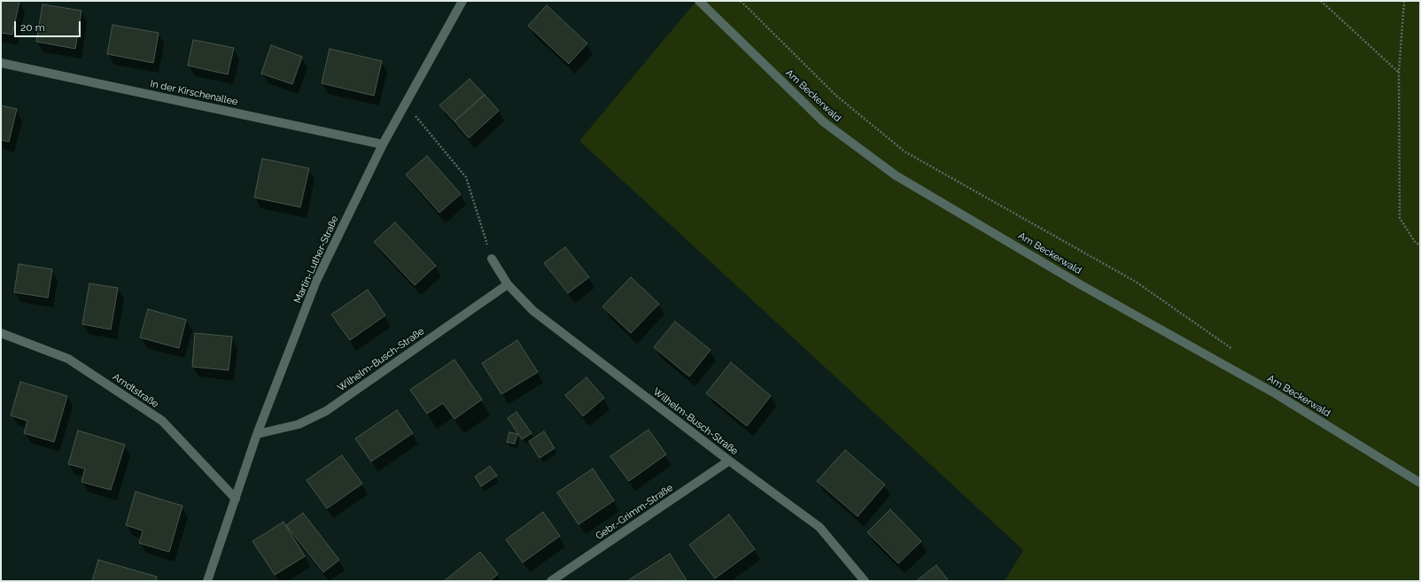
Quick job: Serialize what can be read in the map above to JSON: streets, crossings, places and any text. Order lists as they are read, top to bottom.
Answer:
{
  "streets": {
    "street": [
      "In der Kirschenallee",
      "Am Beckerwald",
      "Martin-Luther-Straße",
      "Wilhelm-Busch-Straße",
      "Arndtstraße",
      "Gebr.-Grimm-Straße"
    ]
  },
  "crossings": [
    ["In der Kirschenallee", "Martin-Luther-Straße"],
    ["Martin-Luther-Straße", "Wilhelm-Busch-Straße"],
    ["Martin-Luther-Straße", "Arndtstraße"],
    ["Wilhelm-Busch-Straße", "Gebr.-Grimm-Straße"]
  ],
  "scale_bar": "20 m"
}
